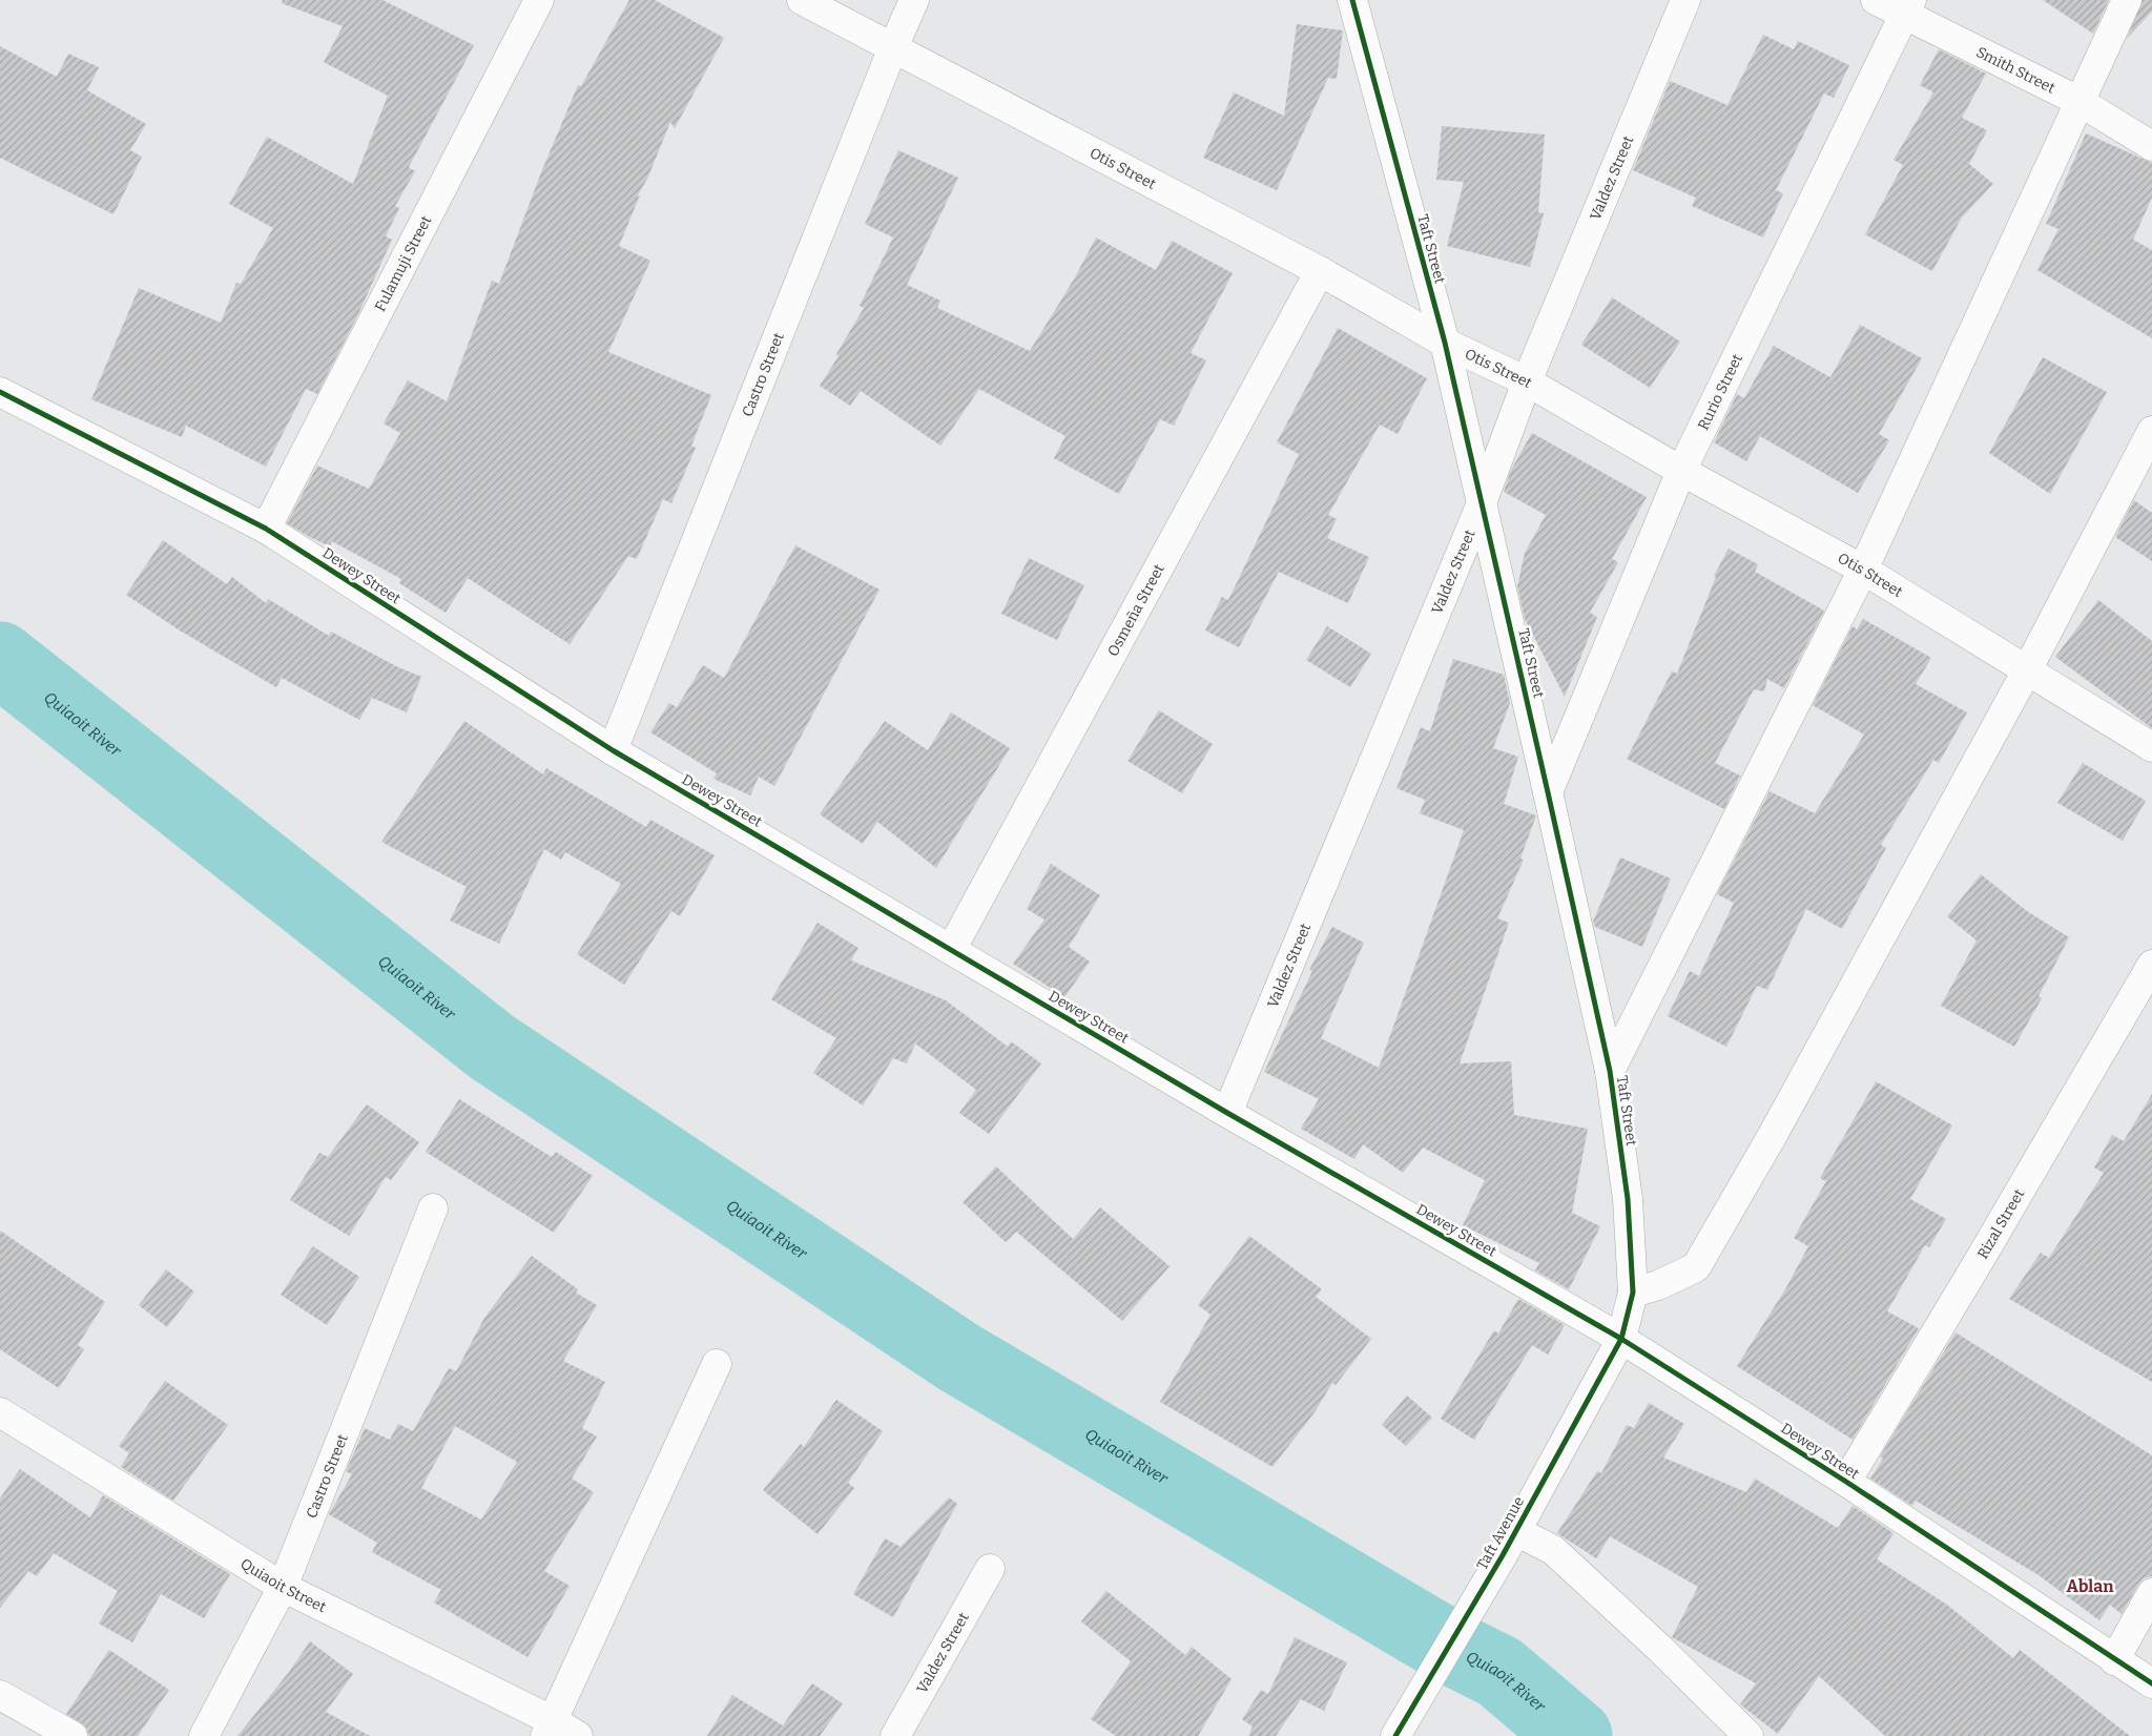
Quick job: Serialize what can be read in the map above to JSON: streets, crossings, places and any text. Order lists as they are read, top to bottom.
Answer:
{
  "streets": {
    "street": [
      "Smith Street",
      "Otis Street",
      "Valdez Street",
      "Taft Street",
      "Fulamuji Street",
      "Castro Street",
      "Rurio Street",
      "Dewey Street",
      "Osmeña Street",
      "Rizal Street",
      "Taft Avenue",
      "Quiaoit Street"
    ]
  },
  "crossings": [
    ["Smith Street", "Rurio Street"],
    ["Otis Street", "Valdez Street"],
    ["Otis Street", "Taft Street"],
    ["Otis Street", "Castro Street"],
    ["Otis Street", "Rurio Street"],
    ["Otis Street", "Osmeña Street"],
    ["Valdez Street", "Taft Street"],
    ["Valdez Street", "Dewey Street"],
    ["Taft Street", "Rurio Street"],
    ["Taft Street", "Dewey Street"],
    ["Taft Street", "Taft Avenue"],
    ["Fulamuji Street", "Dewey Street"],
    ["Castro Street", "Dewey Street"],
    ["Castro Street", "Quiaoit Street"],
    ["Dewey Street", "Osmeña Street"],
    ["Dewey Street", "Rizal Street"],
    ["Dewey Street", "Taft Avenue"]
  ],
  "districts": ["Ablan"],
  "water": ["Quiaoit River"]
}
